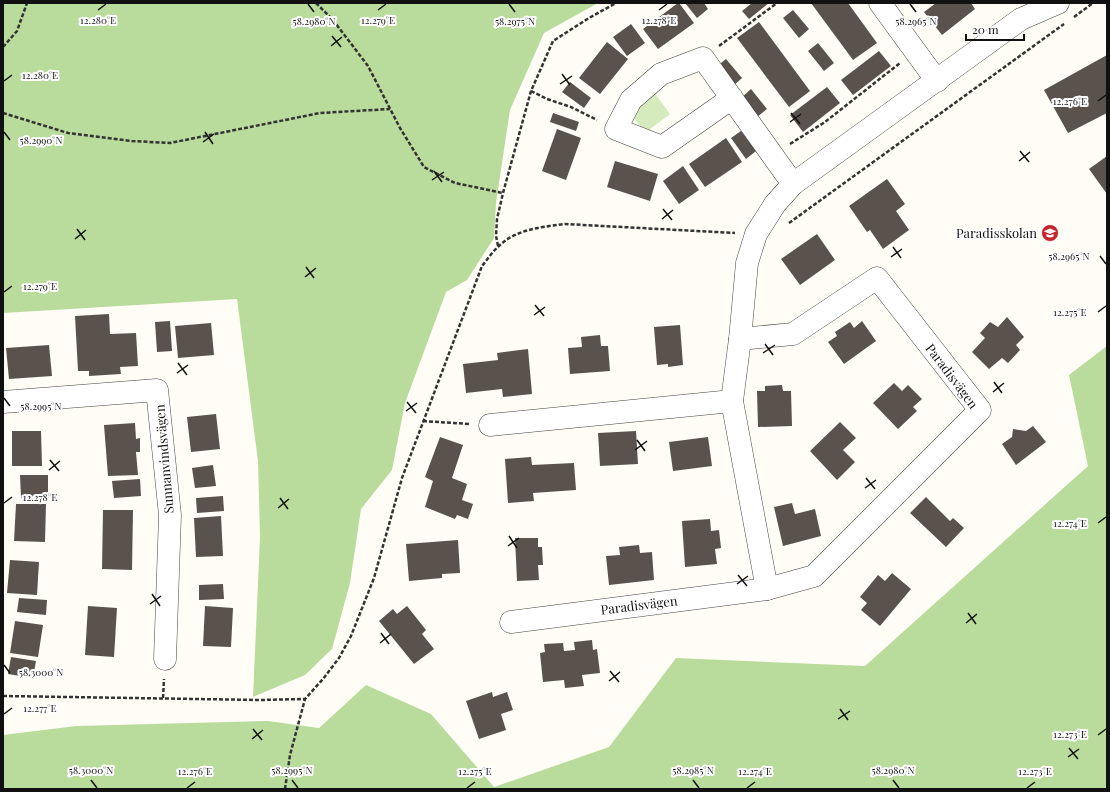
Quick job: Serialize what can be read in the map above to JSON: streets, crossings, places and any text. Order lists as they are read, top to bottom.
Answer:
{
  "streets": {
    "street": ["Paradisvägen", "Sunnanvindsvägen"]
  },
  "places": {
    "school or university": ["Paradisskolan"]
  },
  "scale_bar": "20 m",
  "coordinates": [
    "12.280°E",
    "12.279°E",
    "12.278°E",
    "58.2980°N",
    "58.2975°N",
    "58.2965°N",
    "12.276°E",
    "58.2990°N",
    "12.275°E",
    "58.2995°N",
    "12.274°E",
    "58.3000°N",
    "12.277°E",
    "12.273°E",
    "58.2985°N"
  ]
}
